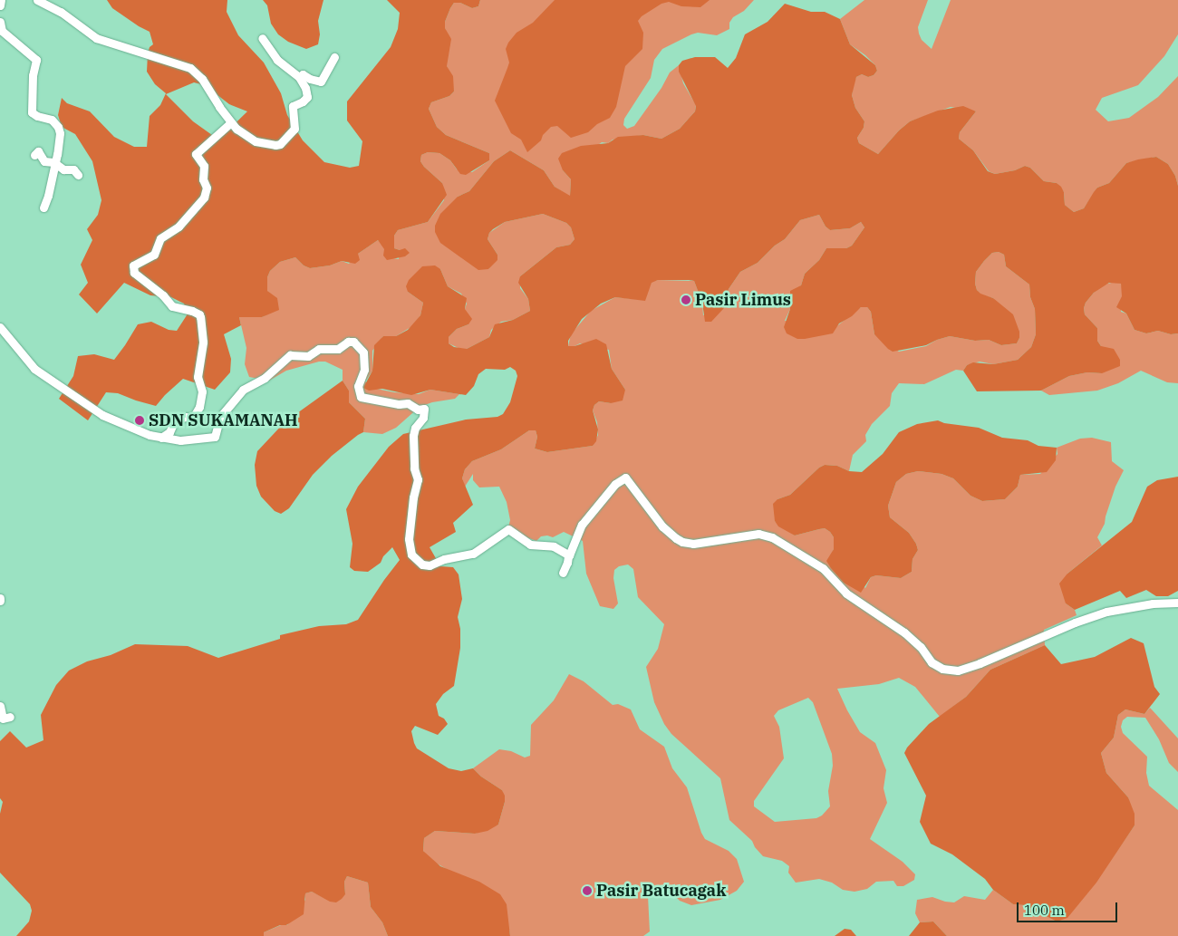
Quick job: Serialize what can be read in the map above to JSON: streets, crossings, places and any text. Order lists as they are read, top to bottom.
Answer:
{
  "places": ["Pasir Limus", "SDN SUKAMANAH", "Pasir Batucagak"],
  "scale_bar": "100 m"
}
